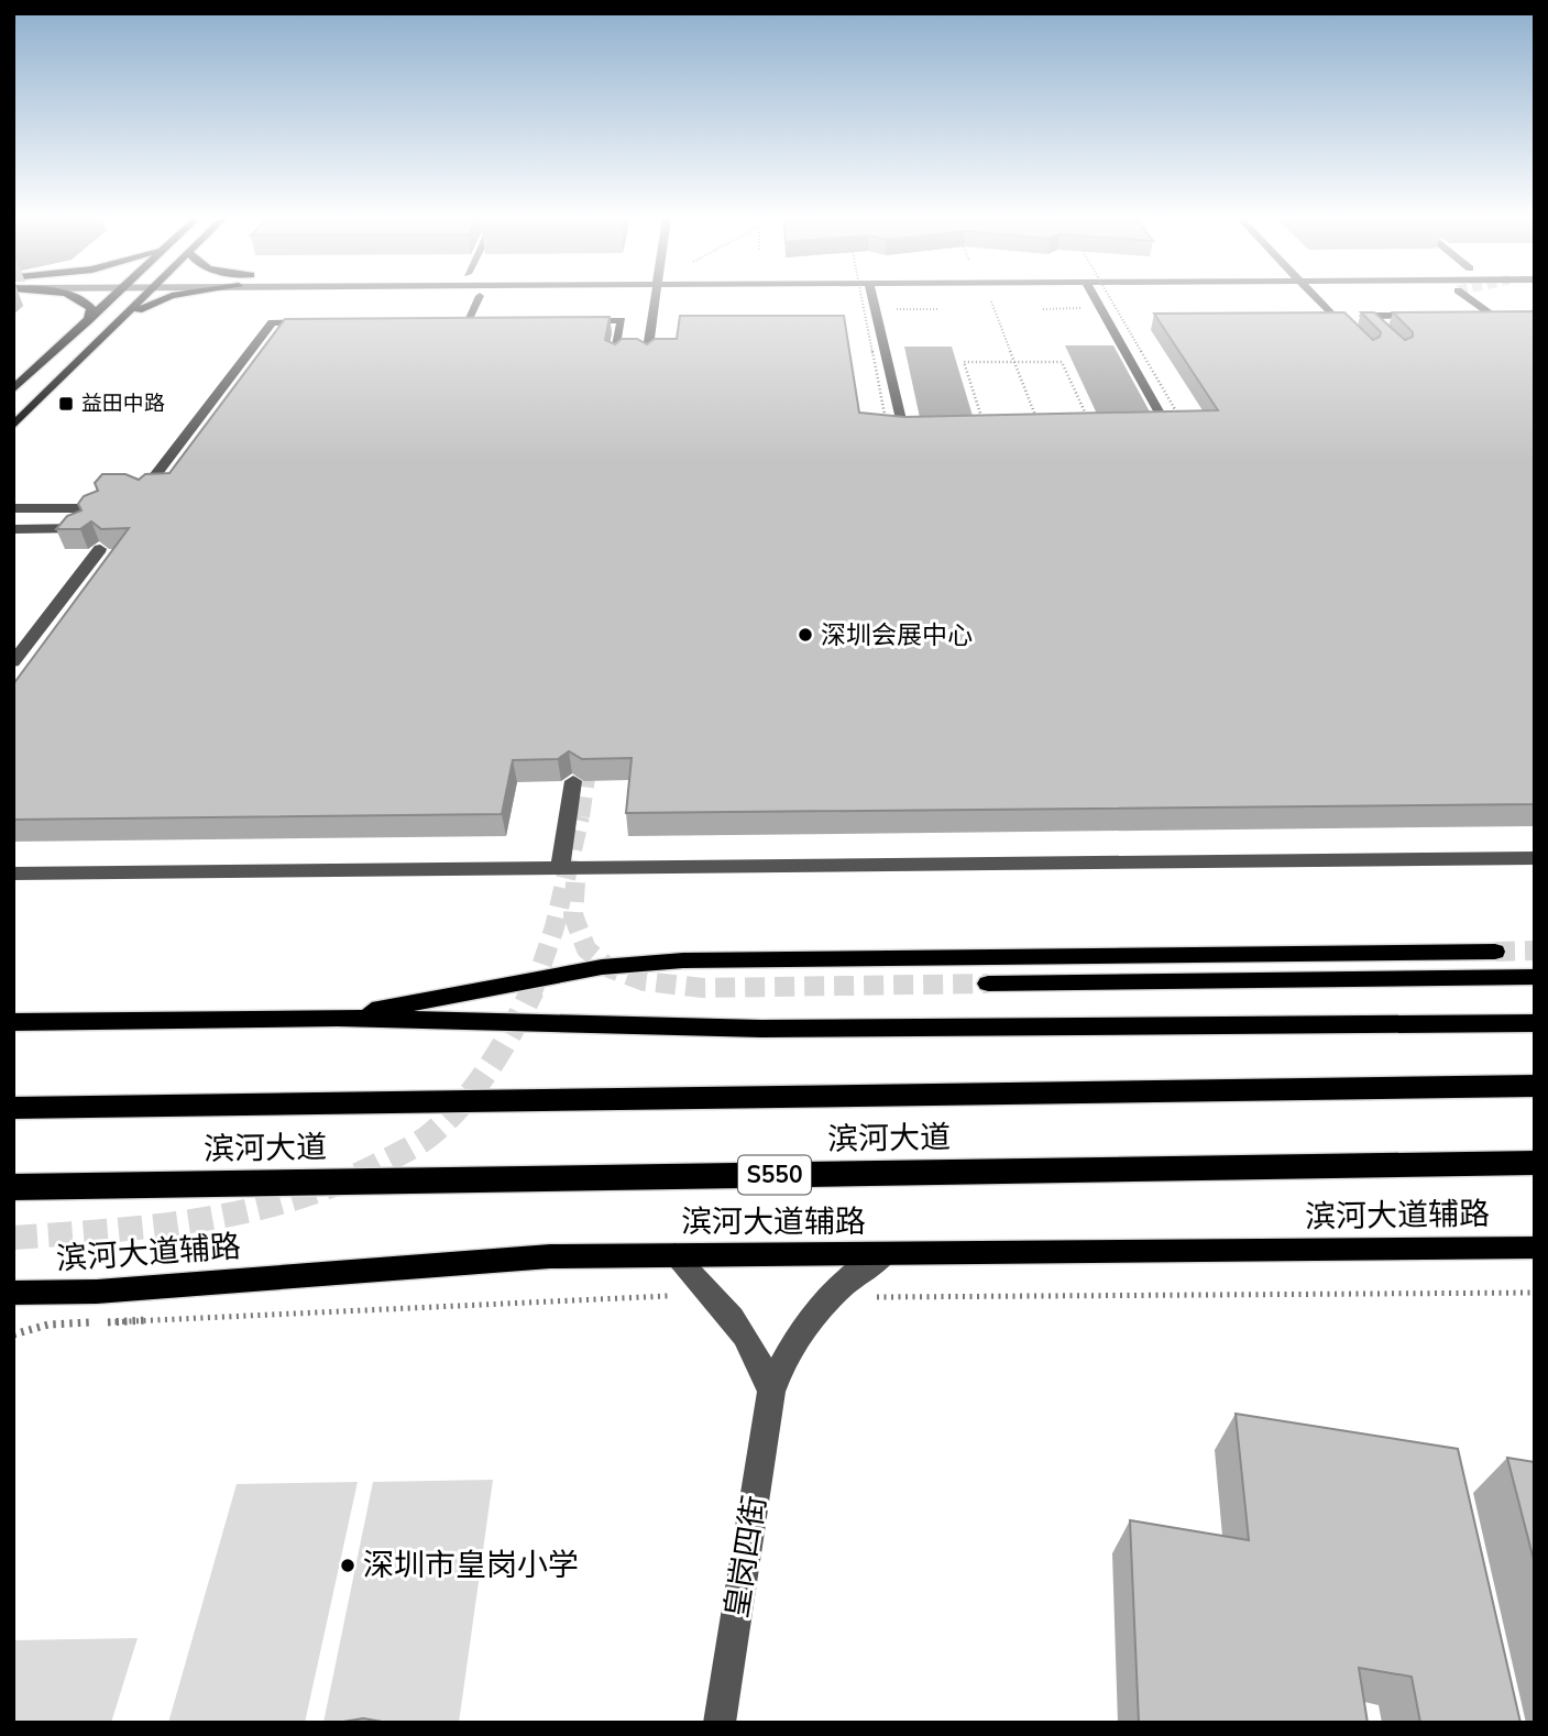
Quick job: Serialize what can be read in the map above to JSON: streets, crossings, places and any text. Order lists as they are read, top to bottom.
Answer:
{
  "streets": {
    "highway": ["滨河大道", "S550"],
    "main road": ["滨河大道辅路"],
    "street": ["皇岗四街"]
  },
  "crossings": [
    ["滨河大道辅路", "皇岗四街"]
  ],
  "places": {
    "transit": ["益田中路"],
    "other": ["深圳会展中心", "深圳市皇岗小学"]
  }
}
